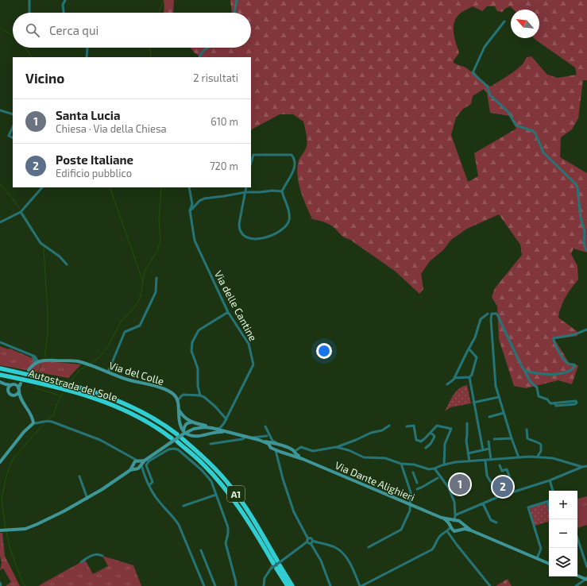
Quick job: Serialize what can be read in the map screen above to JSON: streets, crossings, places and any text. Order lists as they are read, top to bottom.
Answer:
{
  "streets": {
    "highway": ["Autostrada del Sole", "A1"],
    "main road": ["Via del Colle", "Via Dante Alighieri"],
    "street": ["Via delle Cantine"]
  },
  "crossings": [
    ["Via Dante Alighieri", "A1"]
  ],
  "north": "top left",
  "page": {
    "search": "Cerca qui",
    "heading": ["Vicino", "2 risultati"],
    "list": [
      {
        "mark": "1",
        "name": "Santa Lucia",
        "note": "Chiesa · Via della Chiesa",
        "value": "610 m"
      },
      {
        "mark": "2",
        "name": "Poste Italiane",
        "note": "Edificio pubblico",
        "value": "720 m"
      }
    ],
    "pins": ["1", "2"],
    "map_buttons": ["+", "−"]
  }
}
